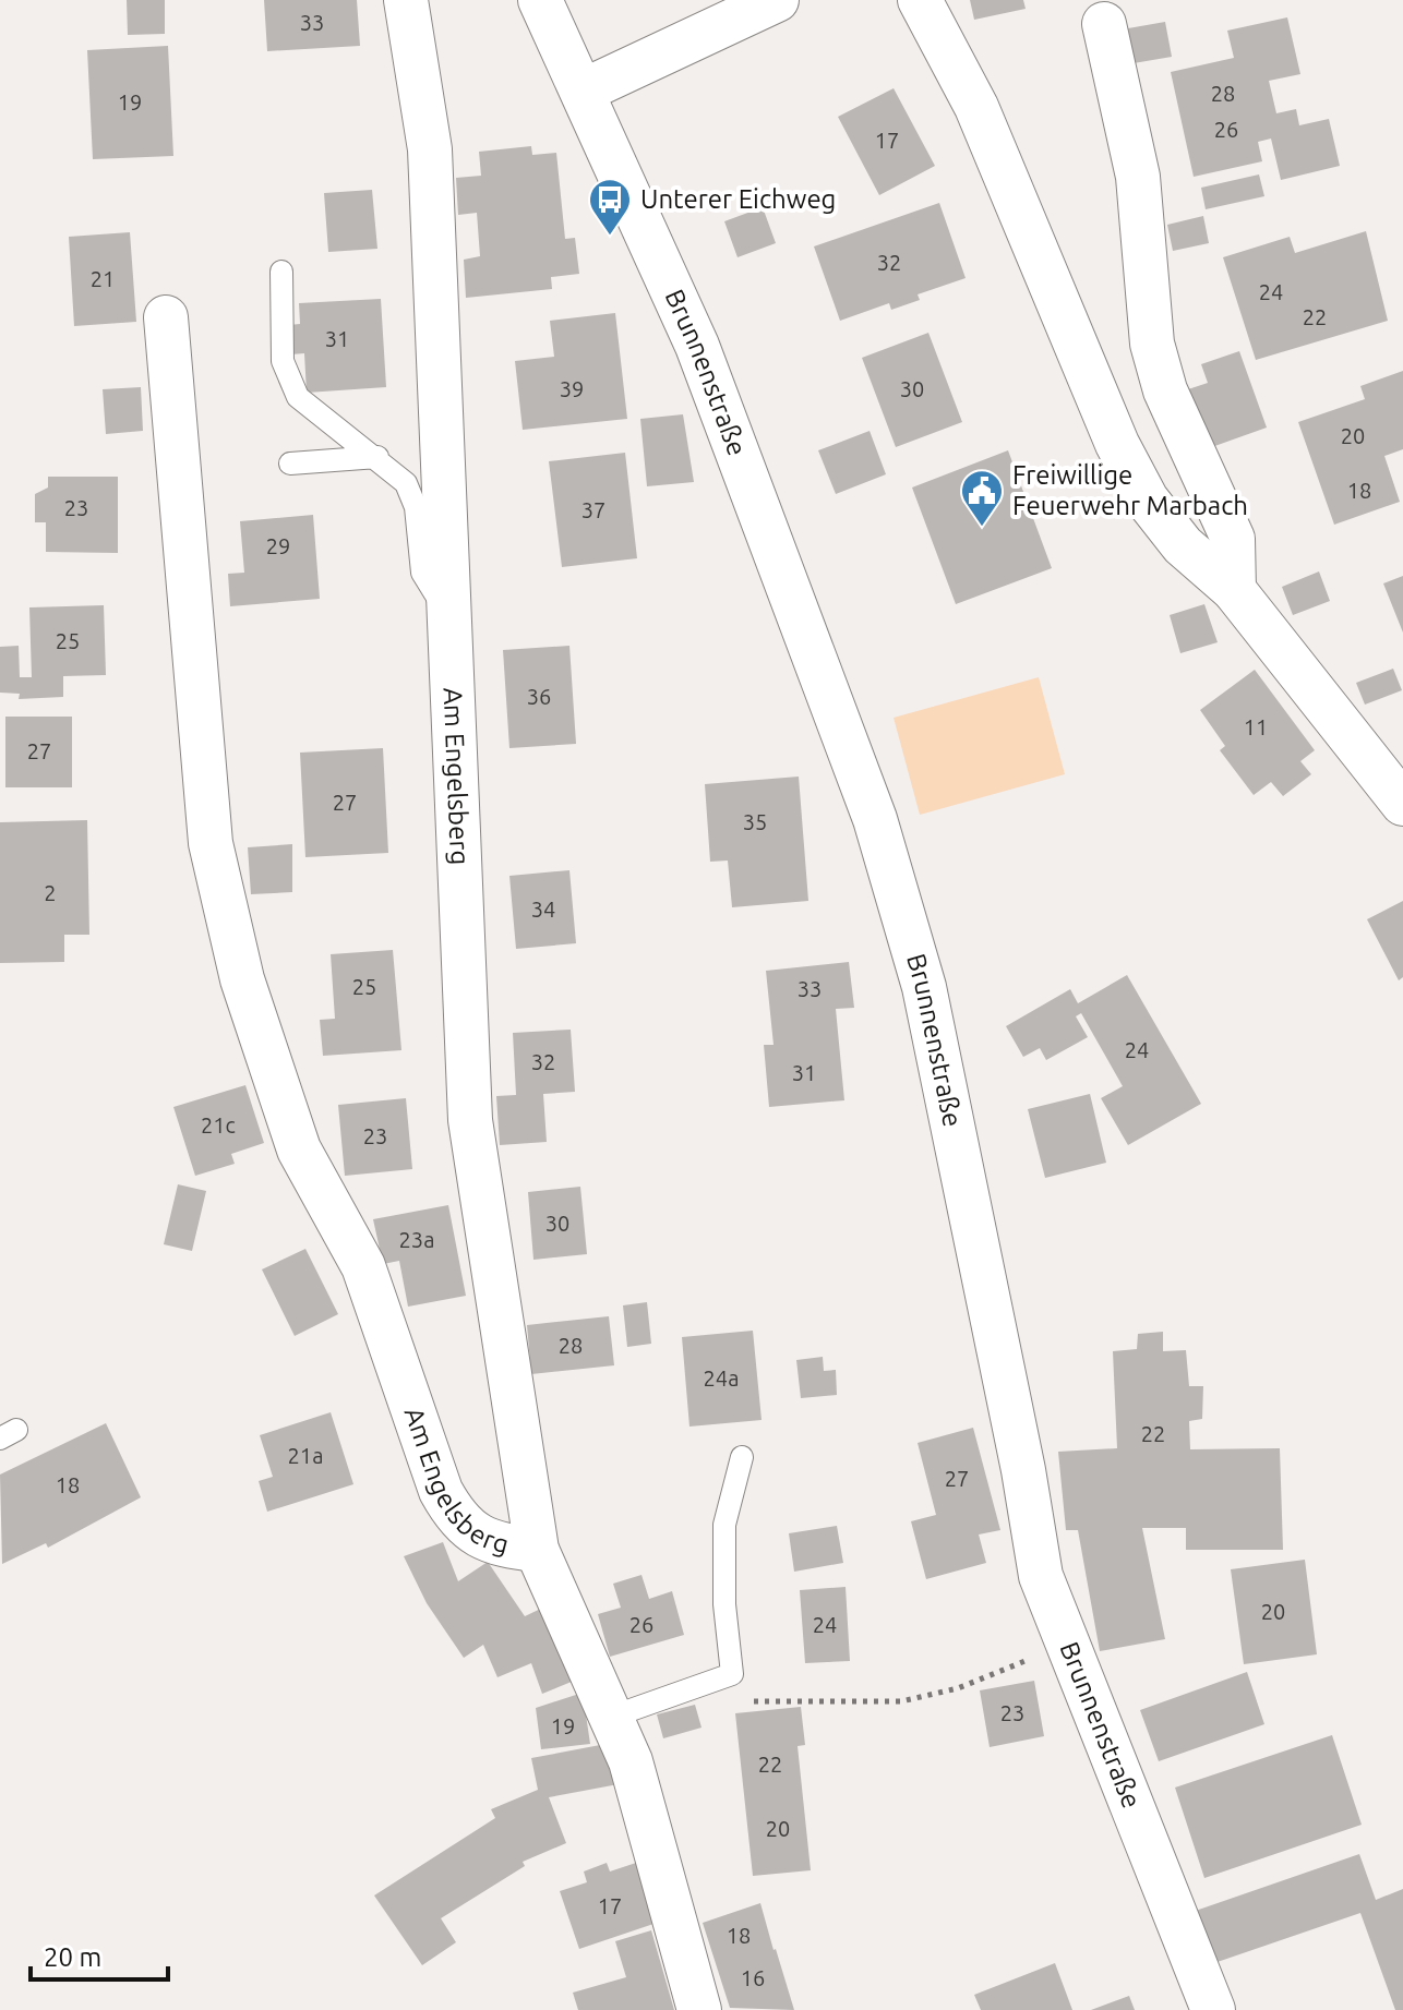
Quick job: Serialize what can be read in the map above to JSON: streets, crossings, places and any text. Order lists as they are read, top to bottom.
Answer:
{
  "streets": {
    "street": ["Brunnenstraße", "Am Engelsberg"]
  },
  "places": {
    "bus stop": ["Unterer Eichweg"],
    "public building": ["Freiwillige Feuerwehr Marbach"]
  },
  "house_numbers": [
    "33",
    "28",
    "19",
    "26",
    "17",
    "32",
    "21",
    "24",
    "22",
    "31",
    "39",
    "30",
    "20",
    "18",
    "23",
    "37",
    "29",
    "25",
    "36",
    "11",
    "27",
    "27",
    "35",
    "2",
    "34",
    "25",
    "33",
    "24",
    "32",
    "31",
    "21c",
    "23",
    "30",
    "23a",
    "28",
    "24a",
    "22",
    "21a",
    "27",
    "18",
    "20",
    "26",
    "24",
    "23",
    "19",
    "22",
    "20",
    "17",
    "18",
    "16"
  ],
  "scale_bar": "20 m"
}
